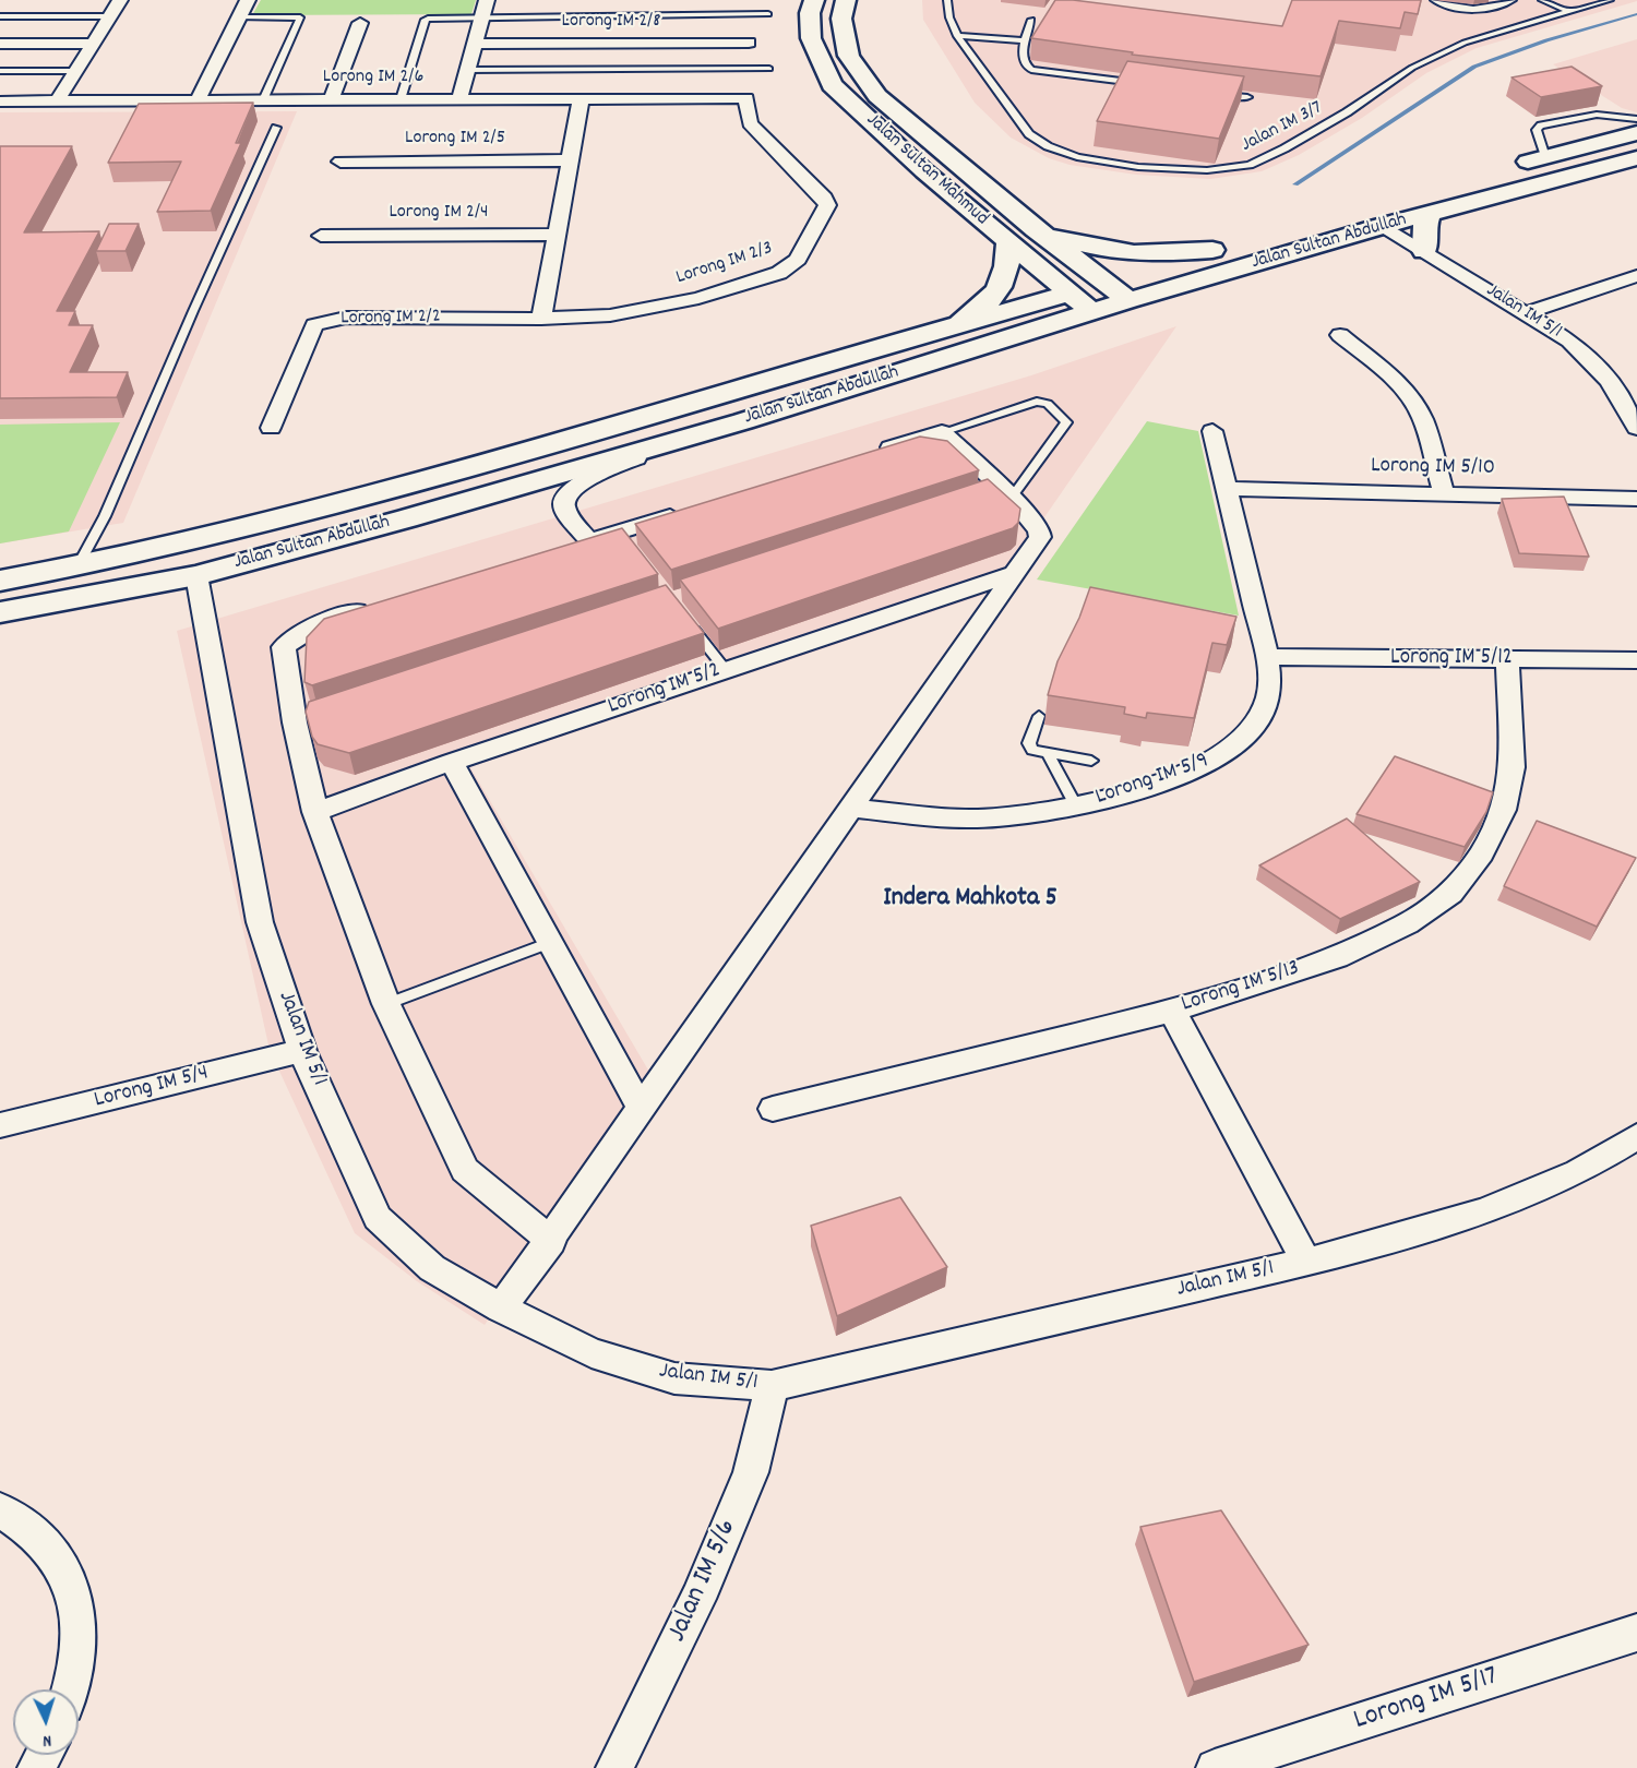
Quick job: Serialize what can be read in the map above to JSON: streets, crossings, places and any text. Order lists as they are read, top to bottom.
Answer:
{
  "streets": {
    "main road": ["Jalan Sultan Mahmud", "Jalan Sultan Abdullah"],
    "street": [
      "Lorong IM 2/8",
      "Lorong IM 2/6",
      "Lorong IM 2/5",
      "Lorong IM 2/4",
      "Lorong IM 2/3",
      "Jalan IM 5/1",
      "Lorong IM 2/2",
      "Lorong IM 5/10",
      "Lorong IM 5/12",
      "Lorong IM 5/2",
      "Lorong IM 5/9",
      "Lorong IM 5/13",
      "Lorong IM 5/4",
      "Jalan IM 5/6",
      "Lorong IM 5/17"
    ],
    "lane": ["Jalan IM 3/7"]
  },
  "crossings": [
    ["Lorong IM 2/6", "Lorong IM 2/3"],
    ["Jalan Sultan Mahmud", "Jalan Sultan Abdullah"],
    ["Jalan Sultan Abdullah", "Jalan IM 5/1"],
    ["Lorong IM 2/3", "Lorong IM 2/2"],
    ["Jalan IM 5/1", "Lorong IM 5/4"],
    ["Jalan IM 5/1", "Jalan IM 5/6"],
    ["Lorong IM 5/10", "Lorong IM 5/9"],
    ["Lorong IM 5/12", "Lorong IM 5/9"],
    ["Lorong IM 5/12", "Lorong IM 5/13"]
  ],
  "districts": ["Indera Mahkota 5"],
  "north": "bottom"
}
